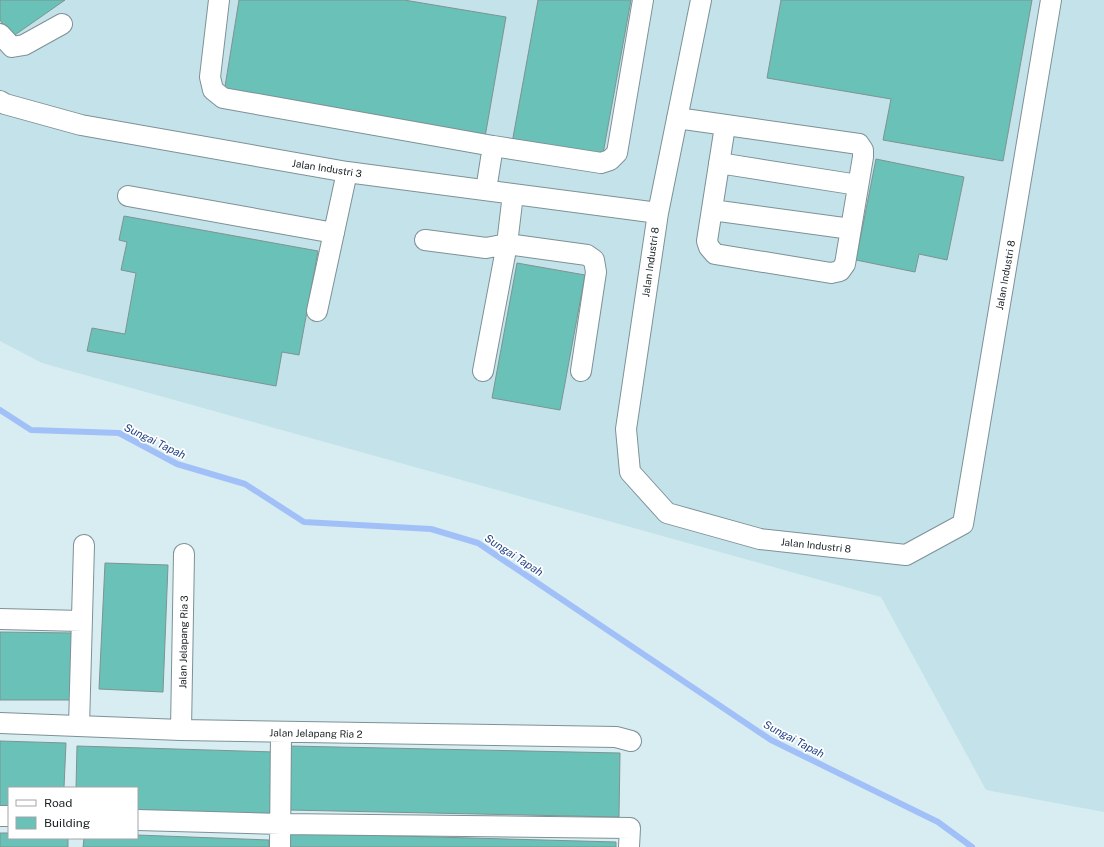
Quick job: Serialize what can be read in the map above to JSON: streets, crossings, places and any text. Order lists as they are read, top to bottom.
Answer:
{
  "streets": {
    "street": [
      "Jalan Industri 3",
      "Jalan Industri 8",
      "Jalan Jelapang Ria 3",
      "Jalan Jelapang Ria 2"
    ]
  },
  "crossings": [
    ["Jalan Industri 3", "Jalan Industri 8"],
    ["Jalan Jelapang Ria 3", "Jalan Jelapang Ria 2"]
  ],
  "water": ["Sungai Tapah"],
  "legend": ["Road", "Building"]
}
